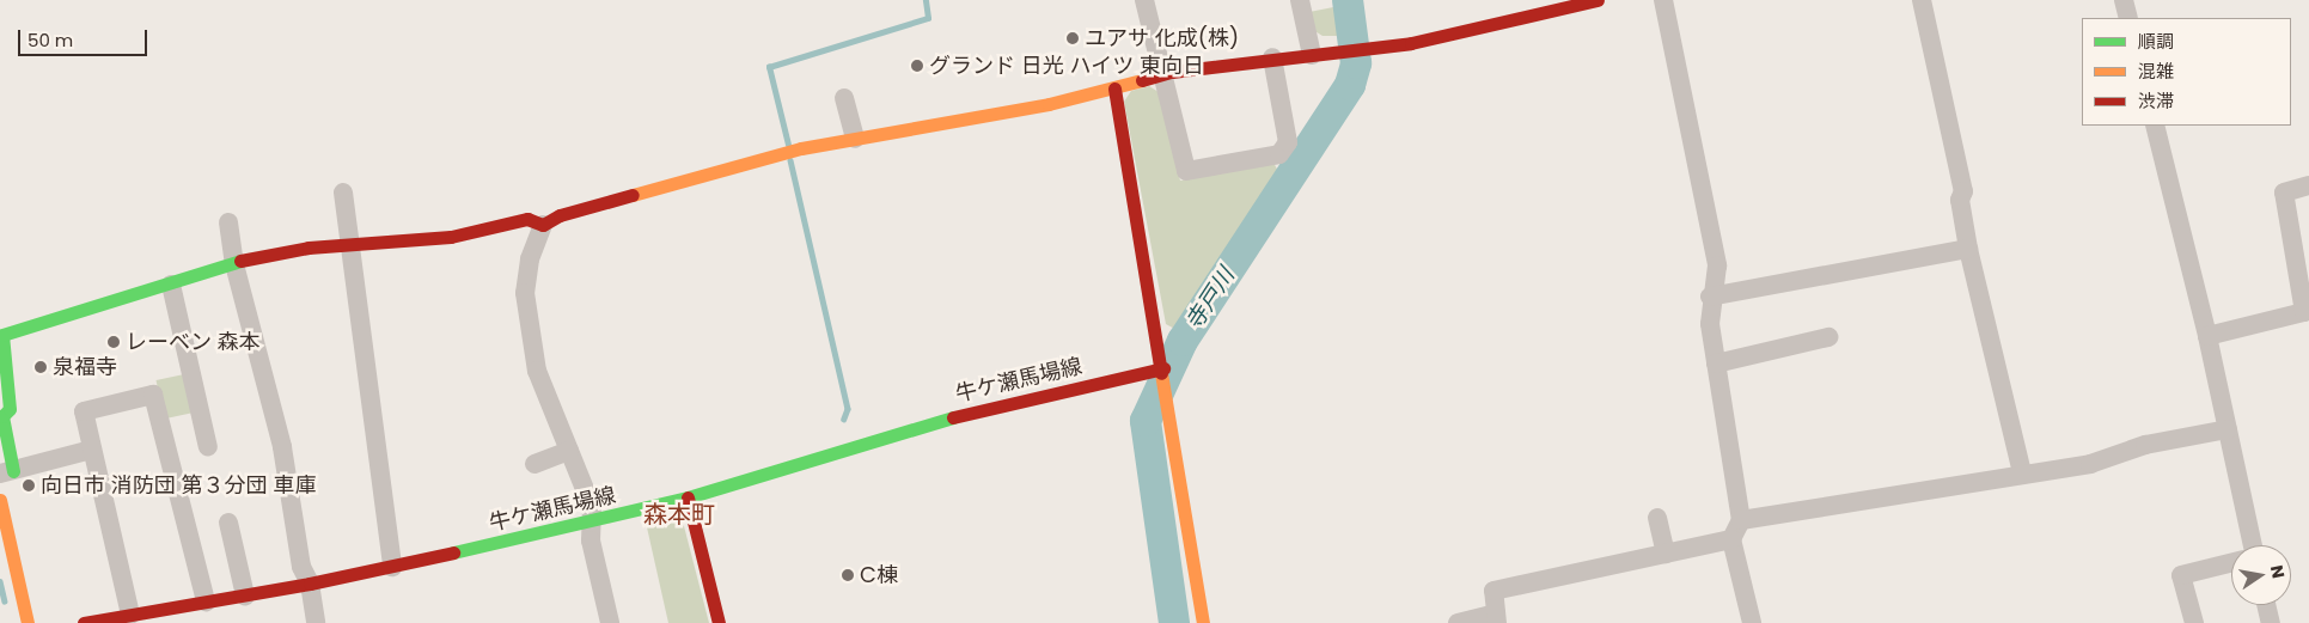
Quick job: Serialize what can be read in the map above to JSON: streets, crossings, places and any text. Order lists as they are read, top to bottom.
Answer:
{
  "streets": {
    "street": ["牛ケ瀬馬場線"]
  },
  "districts": ["森本町"],
  "water": ["寺戸川"],
  "places": [
    "ユアサ 化成(株)",
    "グランド 日光 ハイツ 東向日",
    "レーベン 森本",
    "泉福寺",
    "向日市 消防団 第３分団 車庫",
    "C棟"
  ],
  "legend": ["順調", "混雑", "渋滞"],
  "scale_bar": "50 m",
  "north": "right"
}
